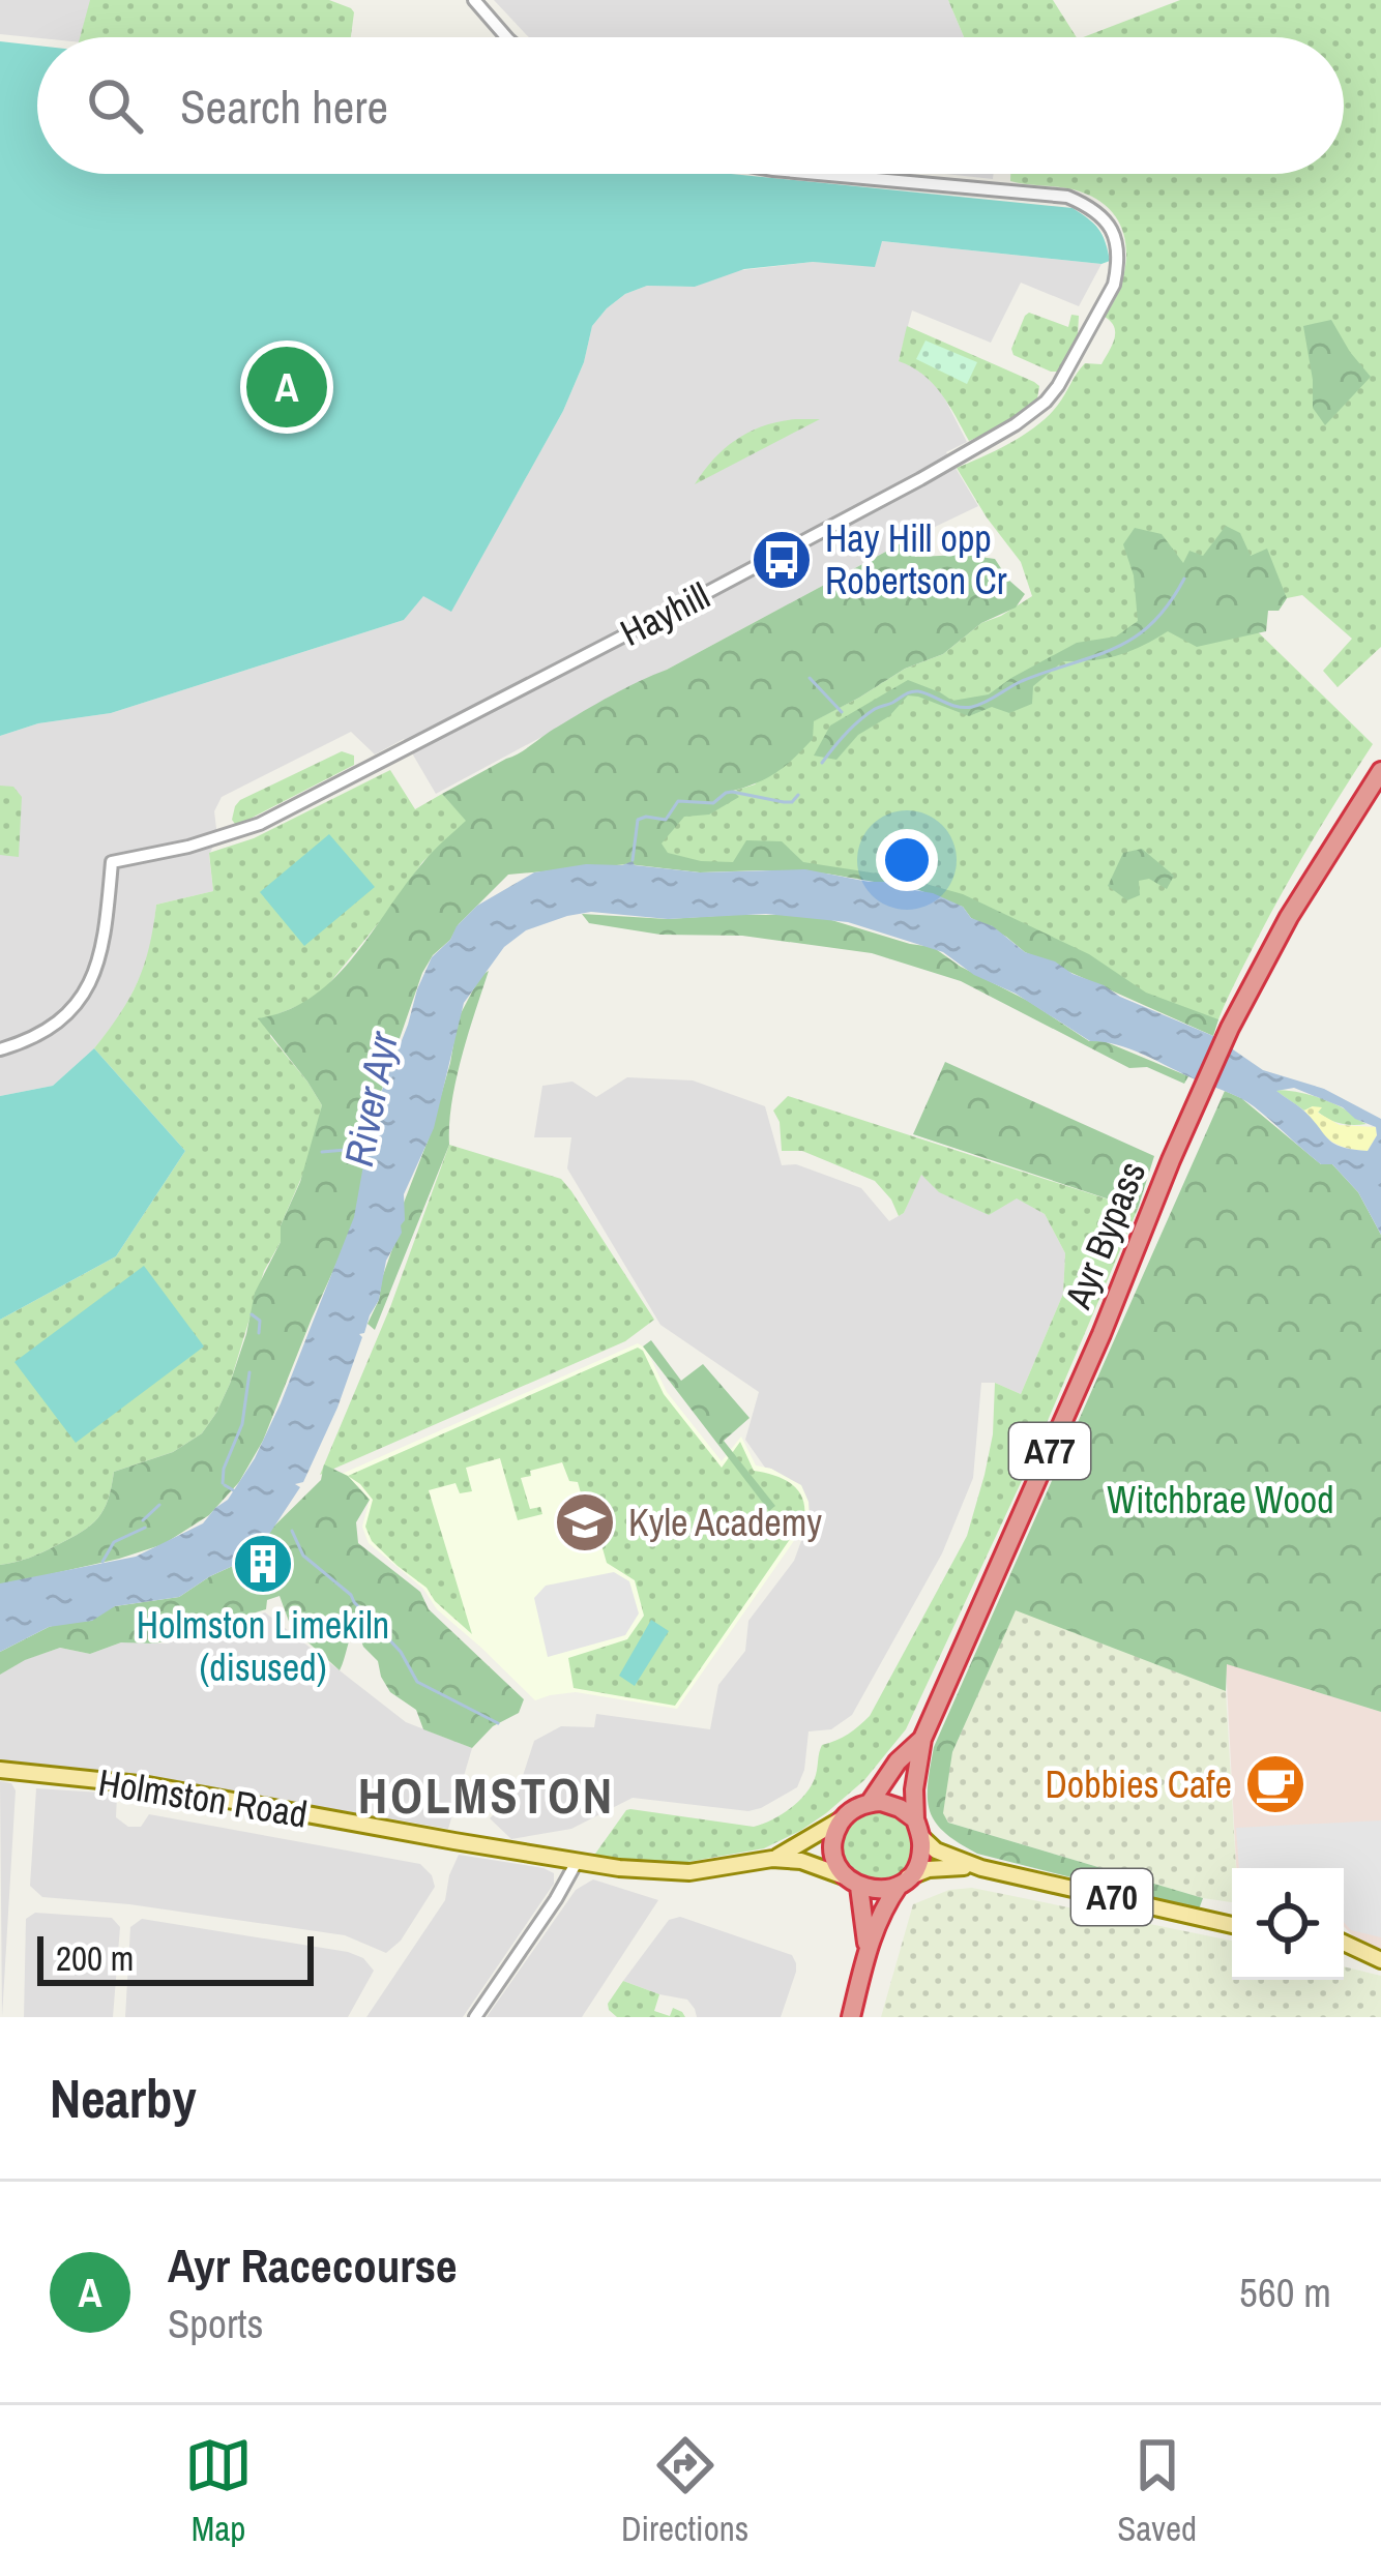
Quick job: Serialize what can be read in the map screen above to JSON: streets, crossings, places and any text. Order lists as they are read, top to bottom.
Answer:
{
  "streets": {
    "highway": ["Ayr Bypass", "A77"],
    "main road": ["Holmston Road", "A70"],
    "street": ["Hayhill"]
  },
  "crossings": [
    ["Ayr Bypass", "A77"],
    ["Ayr Bypass", "A70"],
    ["A77", "A70"]
  ],
  "districts": ["HOLMSTON"],
  "water": ["River Ayr"],
  "parks": ["Witchbrae Wood"],
  "places": {
    "bus stop": ["Hay Hill opp Robertson Cr"],
    "school or university": ["Kyle Academy"],
    "building": ["Holmston Limekiln (disused)"],
    "cafe": ["Dobbies Cafe"]
  },
  "scale_bar": "200 m",
  "page": {
    "search": "Search here",
    "pins": "A",
    "scale": "200 m",
    "heading": "Nearby",
    "list": [
      {
        "mark": "A",
        "name": "Ayr Racecourse",
        "note": "Sports",
        "value": "560 m"
      }
    ],
    "nav": ["Map", "Directions", "Saved"]
  }
}
